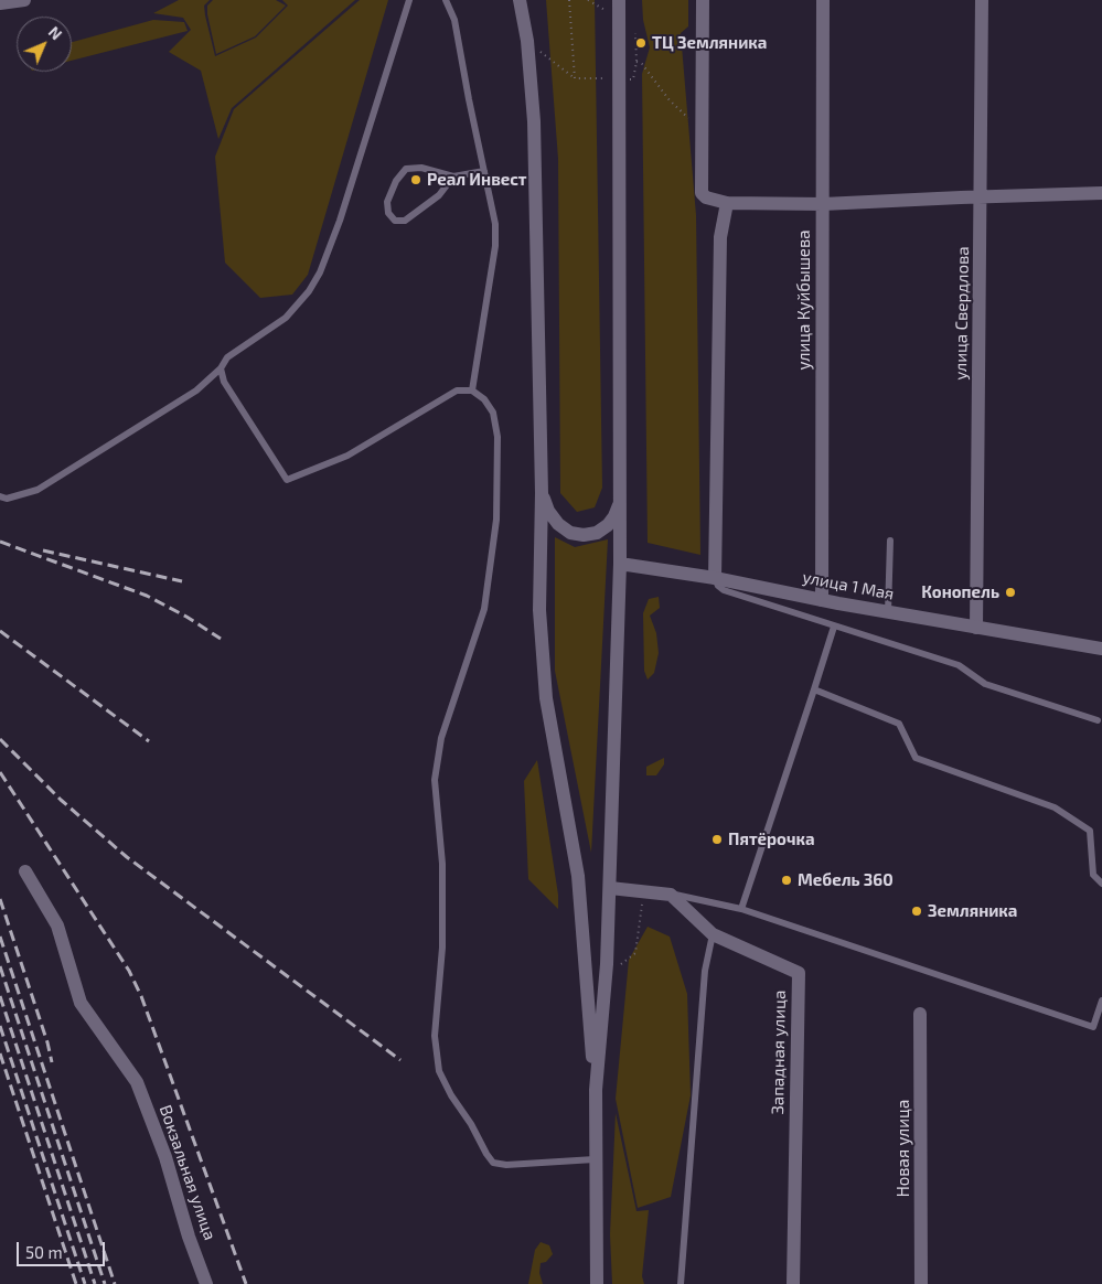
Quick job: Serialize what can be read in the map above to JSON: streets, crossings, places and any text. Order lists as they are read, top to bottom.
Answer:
{
  "streets": {
    "street": [
      "улица Куйбышева",
      "улица Свердлова",
      "улица 1 Мая",
      "Западная улица",
      "Новая улица",
      "Вокзальная улица"
    ]
  },
  "crossings": [
    ["улица Куйбышева", "улица 1 Мая"],
    ["улица Свердлова", "улица 1 Мая"]
  ],
  "places": [
    "ТЦ Земляника",
    "Реал Инвест",
    "Конопель",
    "Пятёрочка",
    "Мебель 360",
    "Земляника"
  ],
  "scale_bar": "50 m",
  "north": "top right"
}
